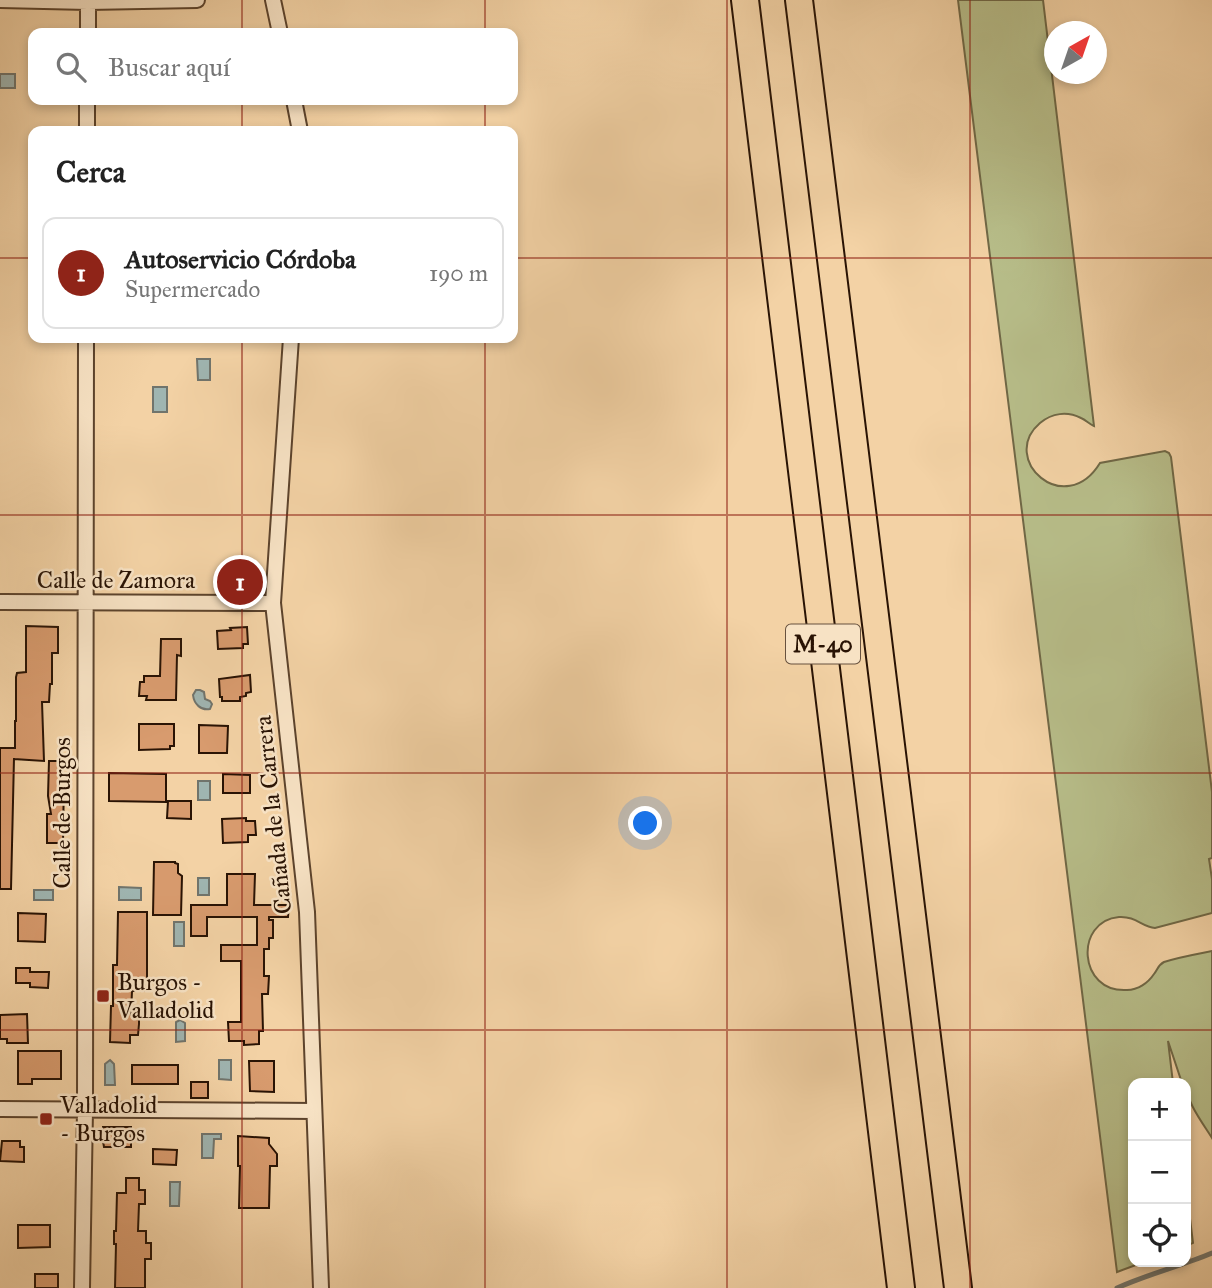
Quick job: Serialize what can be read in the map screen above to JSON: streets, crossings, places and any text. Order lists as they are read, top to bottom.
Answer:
{
  "streets": {
    "highway": ["M-40"],
    "street": ["Calle de Zamora", "Calle de Burgos", "Cañada de la Carrera"]
  },
  "crossings": [
    ["Calle de Zamora", "Calle de Burgos"],
    ["Calle de Zamora", "Cañada de la Carrera"]
  ],
  "places": {
    "transit": ["Burgos - Valladolid", "Valladolid - Burgos"]
  },
  "north": "top right",
  "page": {
    "search": "Buscar aquí",
    "heading": "Cerca",
    "list": [
      {
        "mark": "1",
        "name": "Autoservicio Córdoba",
        "note": "Supermercado",
        "value": "190 m"
      }
    ],
    "pins": "1",
    "map_buttons": ["+", "−"]
  }
}
